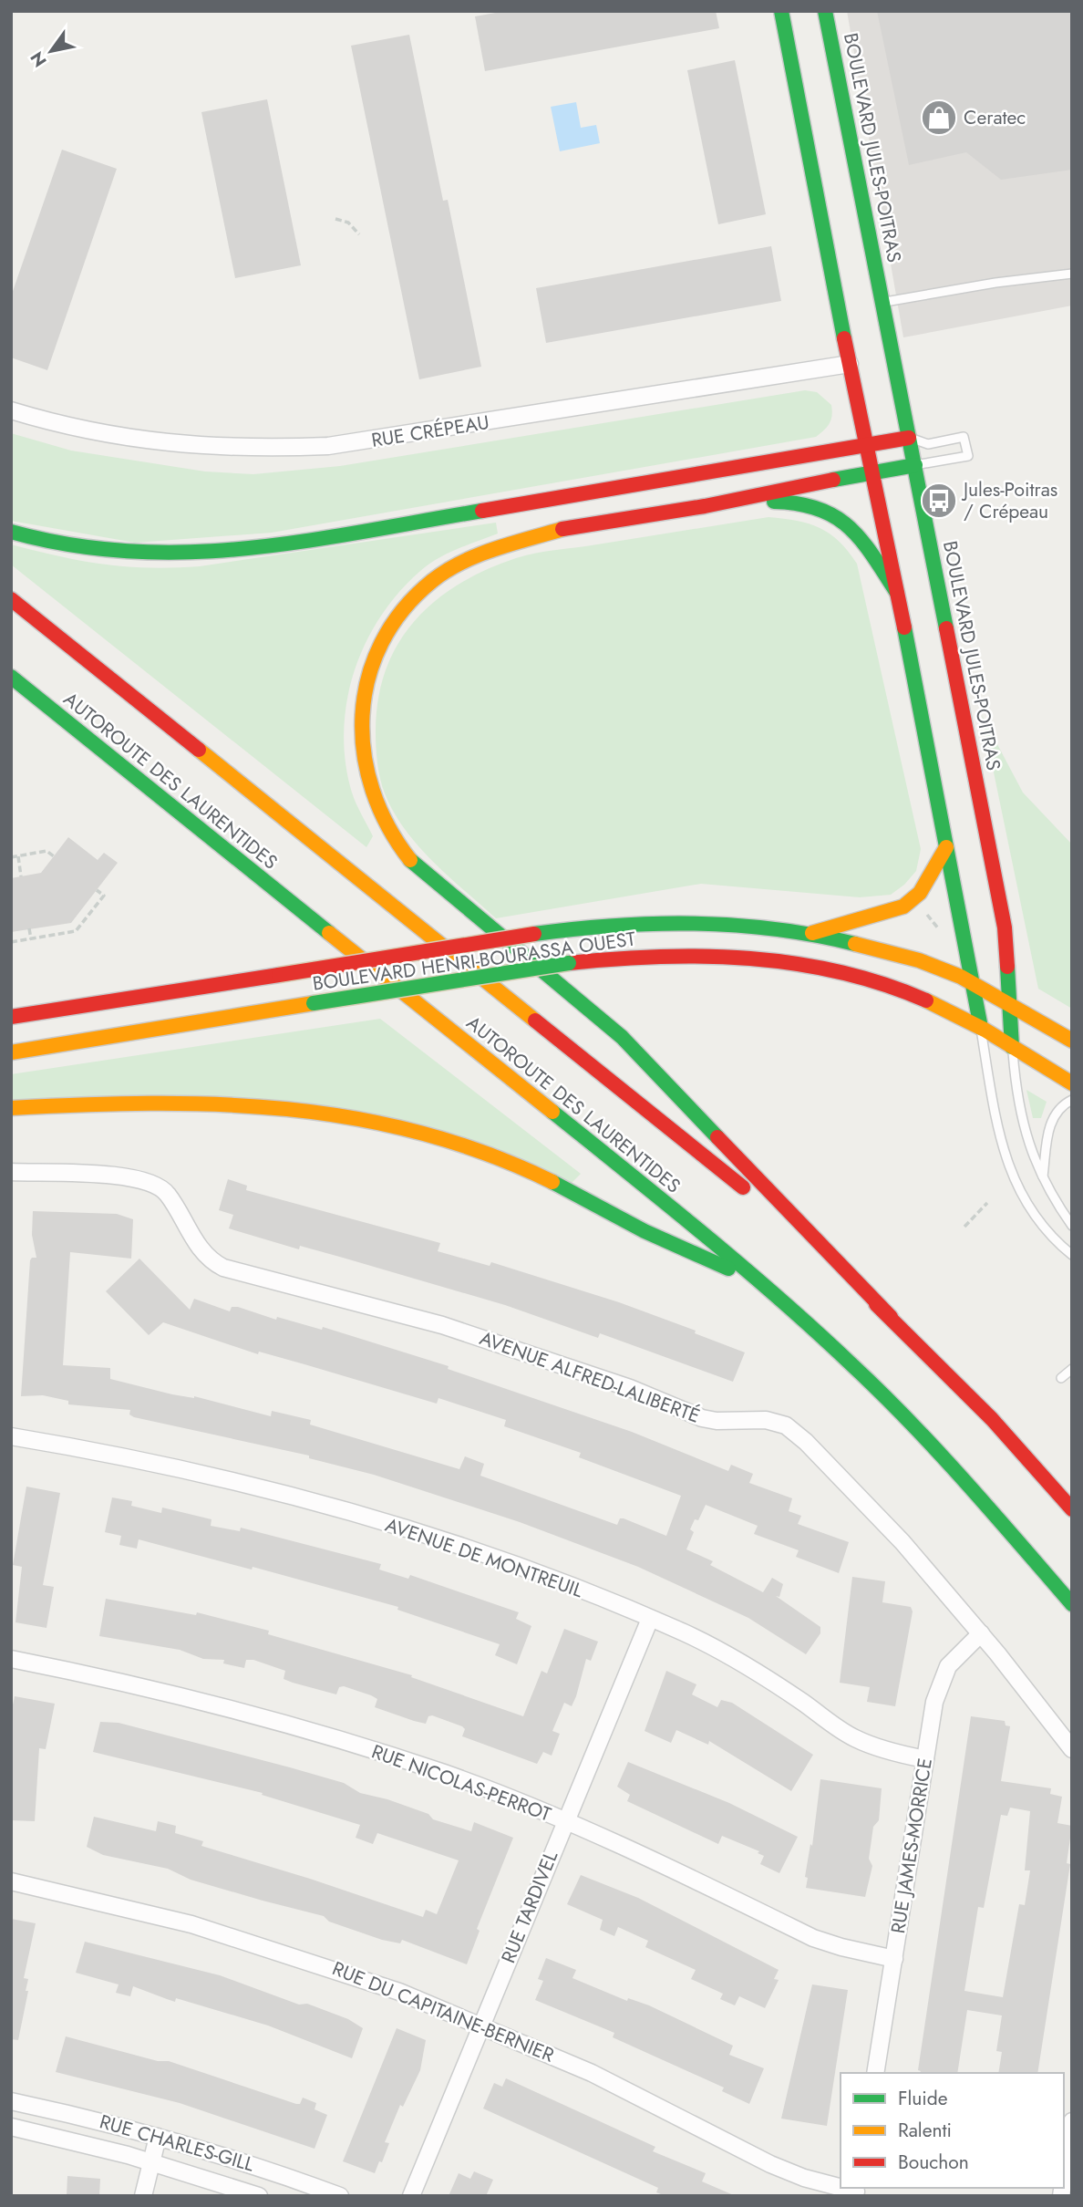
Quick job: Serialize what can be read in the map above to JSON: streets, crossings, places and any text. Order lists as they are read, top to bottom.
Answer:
{
  "streets": {
    "main road": ["BOULEVARD JULES-POITRAS", "AUTOROUTE DES LAURENTIDES", "BOULEVARD HENRI-BOURASSA OUEST"],
    "street": [
      "RUE CRÉPEAU",
      "AVENUE ALFRED-LALIBERTÉ",
      "AVENUE DE MONTREUIL",
      "RUE NICOLAS-PERROT",
      "RUE JAMES-MORRICE",
      "RUE TARDIVEL",
      "RUE DU CAPITAINE-BERNIER",
      "RUE CHARLES-GILL"
    ]
  },
  "crossings": [
    ["BOULEVARD JULES-POITRAS", "BOULEVARD HENRI-BOURASSA OUEST"],
    ["AVENUE ALFRED-LALIBERTÉ", "RUE JAMES-MORRICE"],
    ["AVENUE DE MONTREUIL", "RUE JAMES-MORRICE"],
    ["AVENUE DE MONTREUIL", "RUE TARDIVEL"],
    ["RUE NICOLAS-PERROT", "RUE JAMES-MORRICE"],
    ["RUE NICOLAS-PERROT", "RUE TARDIVEL"],
    ["RUE TARDIVEL", "RUE DU CAPITAINE-BERNIER"]
  ],
  "places": {
    "shop": ["Ceratec"],
    "bus stop": ["Jules-Poitras / Crépeau"]
  },
  "legend": ["Fluide", "Ralenti", "Bouchon"],
  "north": "bottom left"
}
